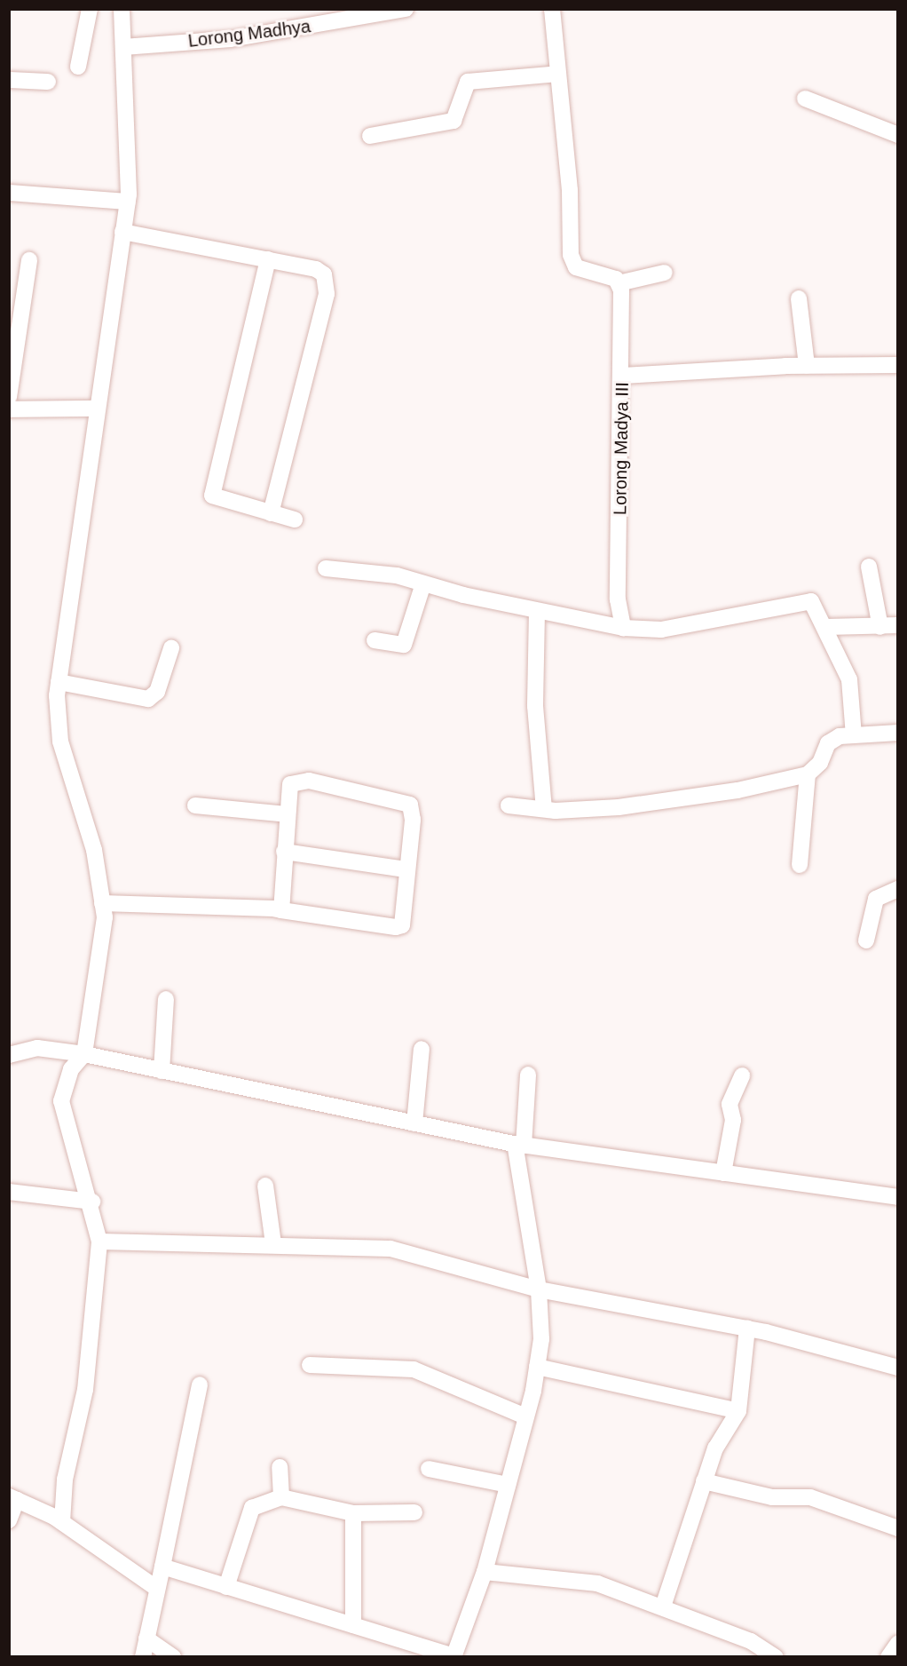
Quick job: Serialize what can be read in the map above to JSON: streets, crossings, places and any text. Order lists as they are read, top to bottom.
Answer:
{
  "streets": {
    "street": ["Lorong Madhya", "Lorong Madya III"]
  }
}
